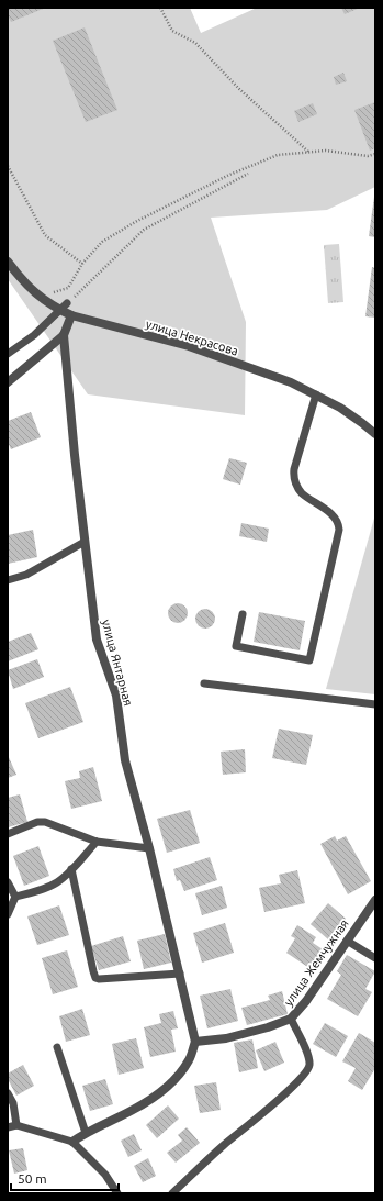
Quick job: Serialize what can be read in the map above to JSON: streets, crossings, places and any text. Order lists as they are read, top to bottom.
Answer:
{
  "streets": {
    "street": ["улица Некрасова", "улица Янтарная", "улица Жемчужная"]
  },
  "crossings": [
    ["улица Янтарная", "улица Жемчужная"]
  ],
  "scale_bar": "50 m"
}
